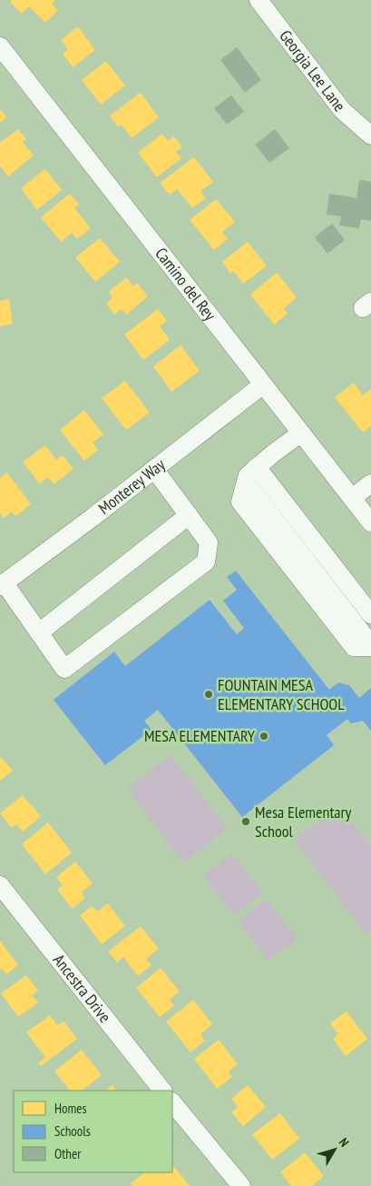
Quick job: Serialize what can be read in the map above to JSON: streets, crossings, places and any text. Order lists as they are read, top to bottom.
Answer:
{
  "streets": {
    "street": [
      "Georgia Lee Lane",
      "Camino del Rey",
      "Monterey Way",
      "Ancestra Drive"
    ]
  },
  "crossings": [
    ["Camino del Rey", "Monterey Way"]
  ],
  "places": ["FOUNTAIN MESA ELEMENTARY SCHOOL", "MESA ELEMENTARY", "Mesa Elementary School"],
  "legend": ["Homes", "Schools", "Other"],
  "north": "top right"
}
